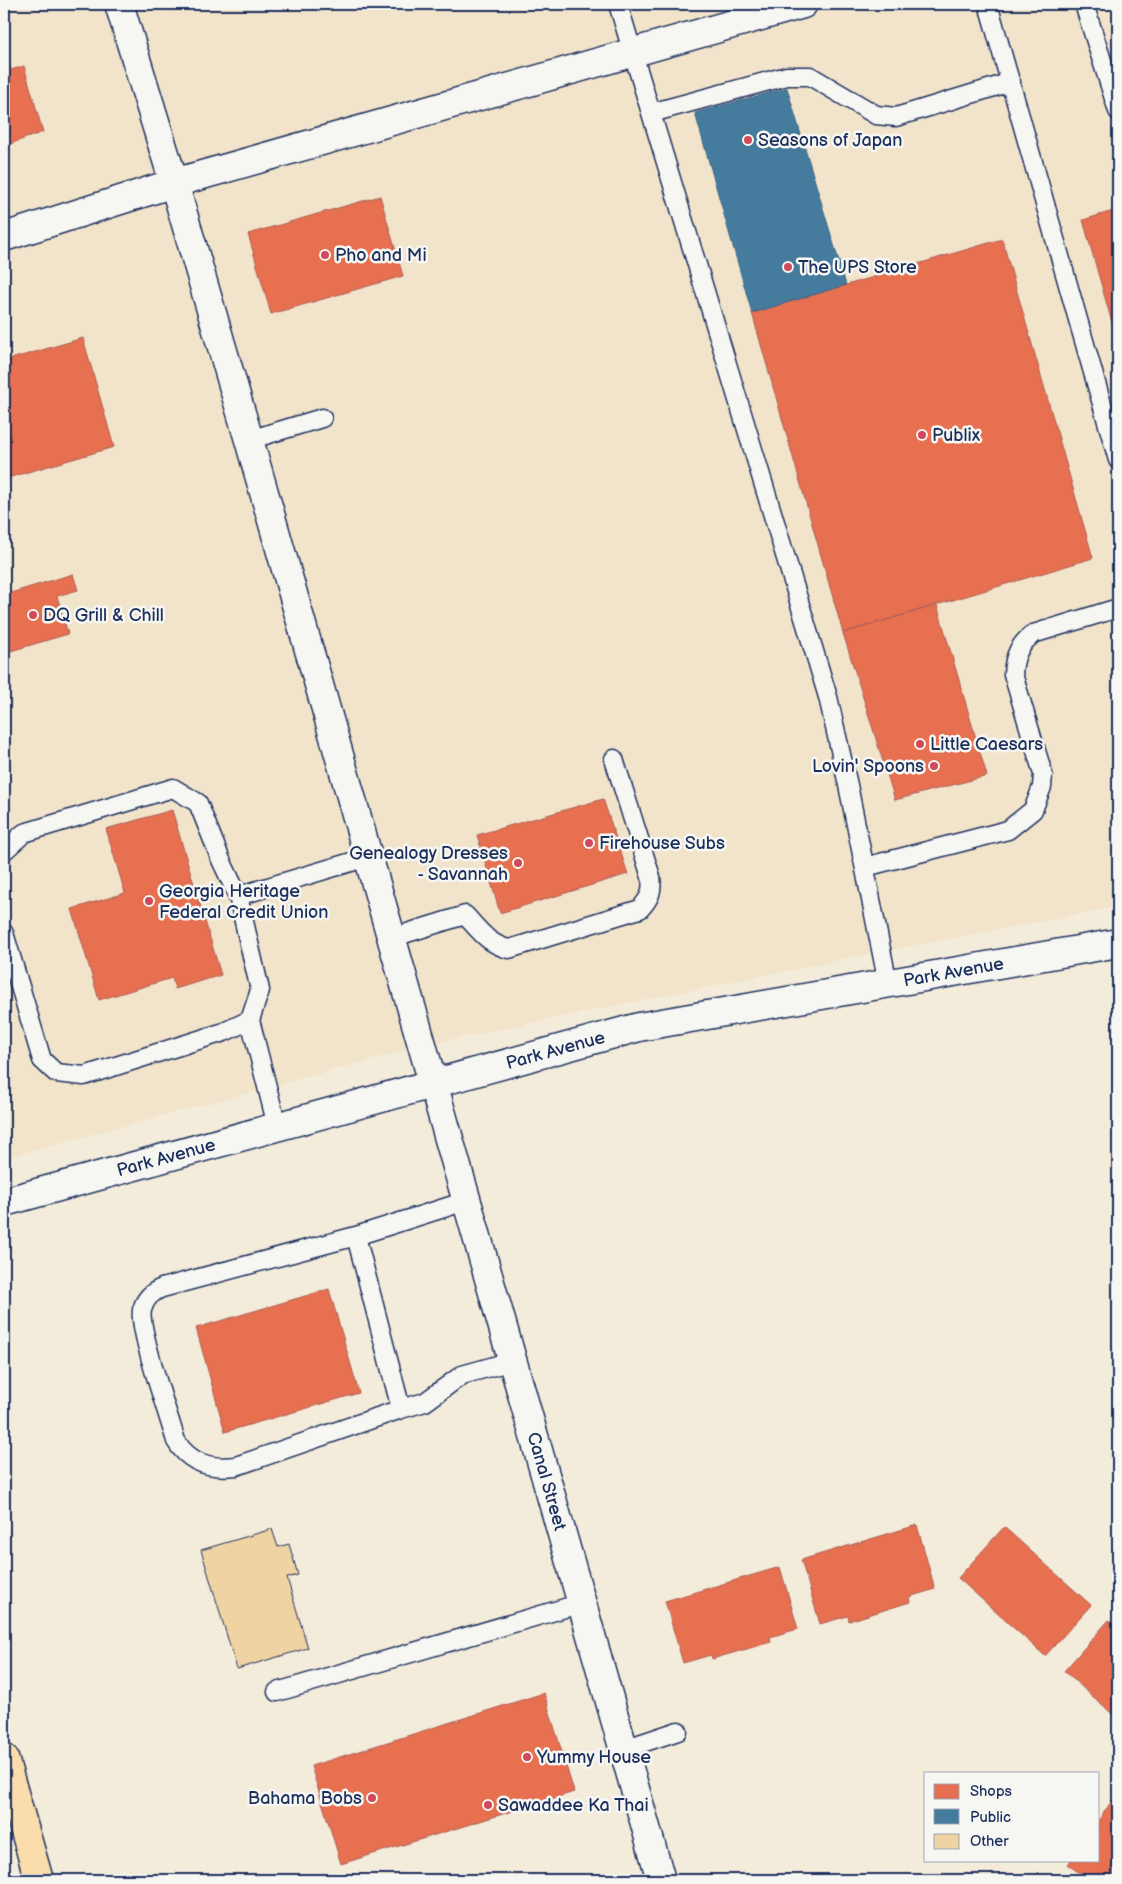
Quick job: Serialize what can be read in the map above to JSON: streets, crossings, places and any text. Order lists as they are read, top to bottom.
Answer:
{
  "streets": {
    "street": ["Park Avenue", "Canal Street"]
  },
  "crossings": [
    ["Park Avenue", "Canal Street"]
  ],
  "places": [
    "Seasons of Japan",
    "Pho and Mi",
    "The UPS Store",
    "Publix",
    "DQ Grill & Chill",
    "Little Caesars",
    "Lovin' Spoons",
    "Firehouse Subs",
    "Genealogy Dresses - Savannah",
    "Georgia Heritage Federal Credit Union",
    "Yummy House",
    "Bahama Bobs",
    "Sawaddee Ka Thai"
  ],
  "legend": ["Shops", "Public", "Other"]
}
